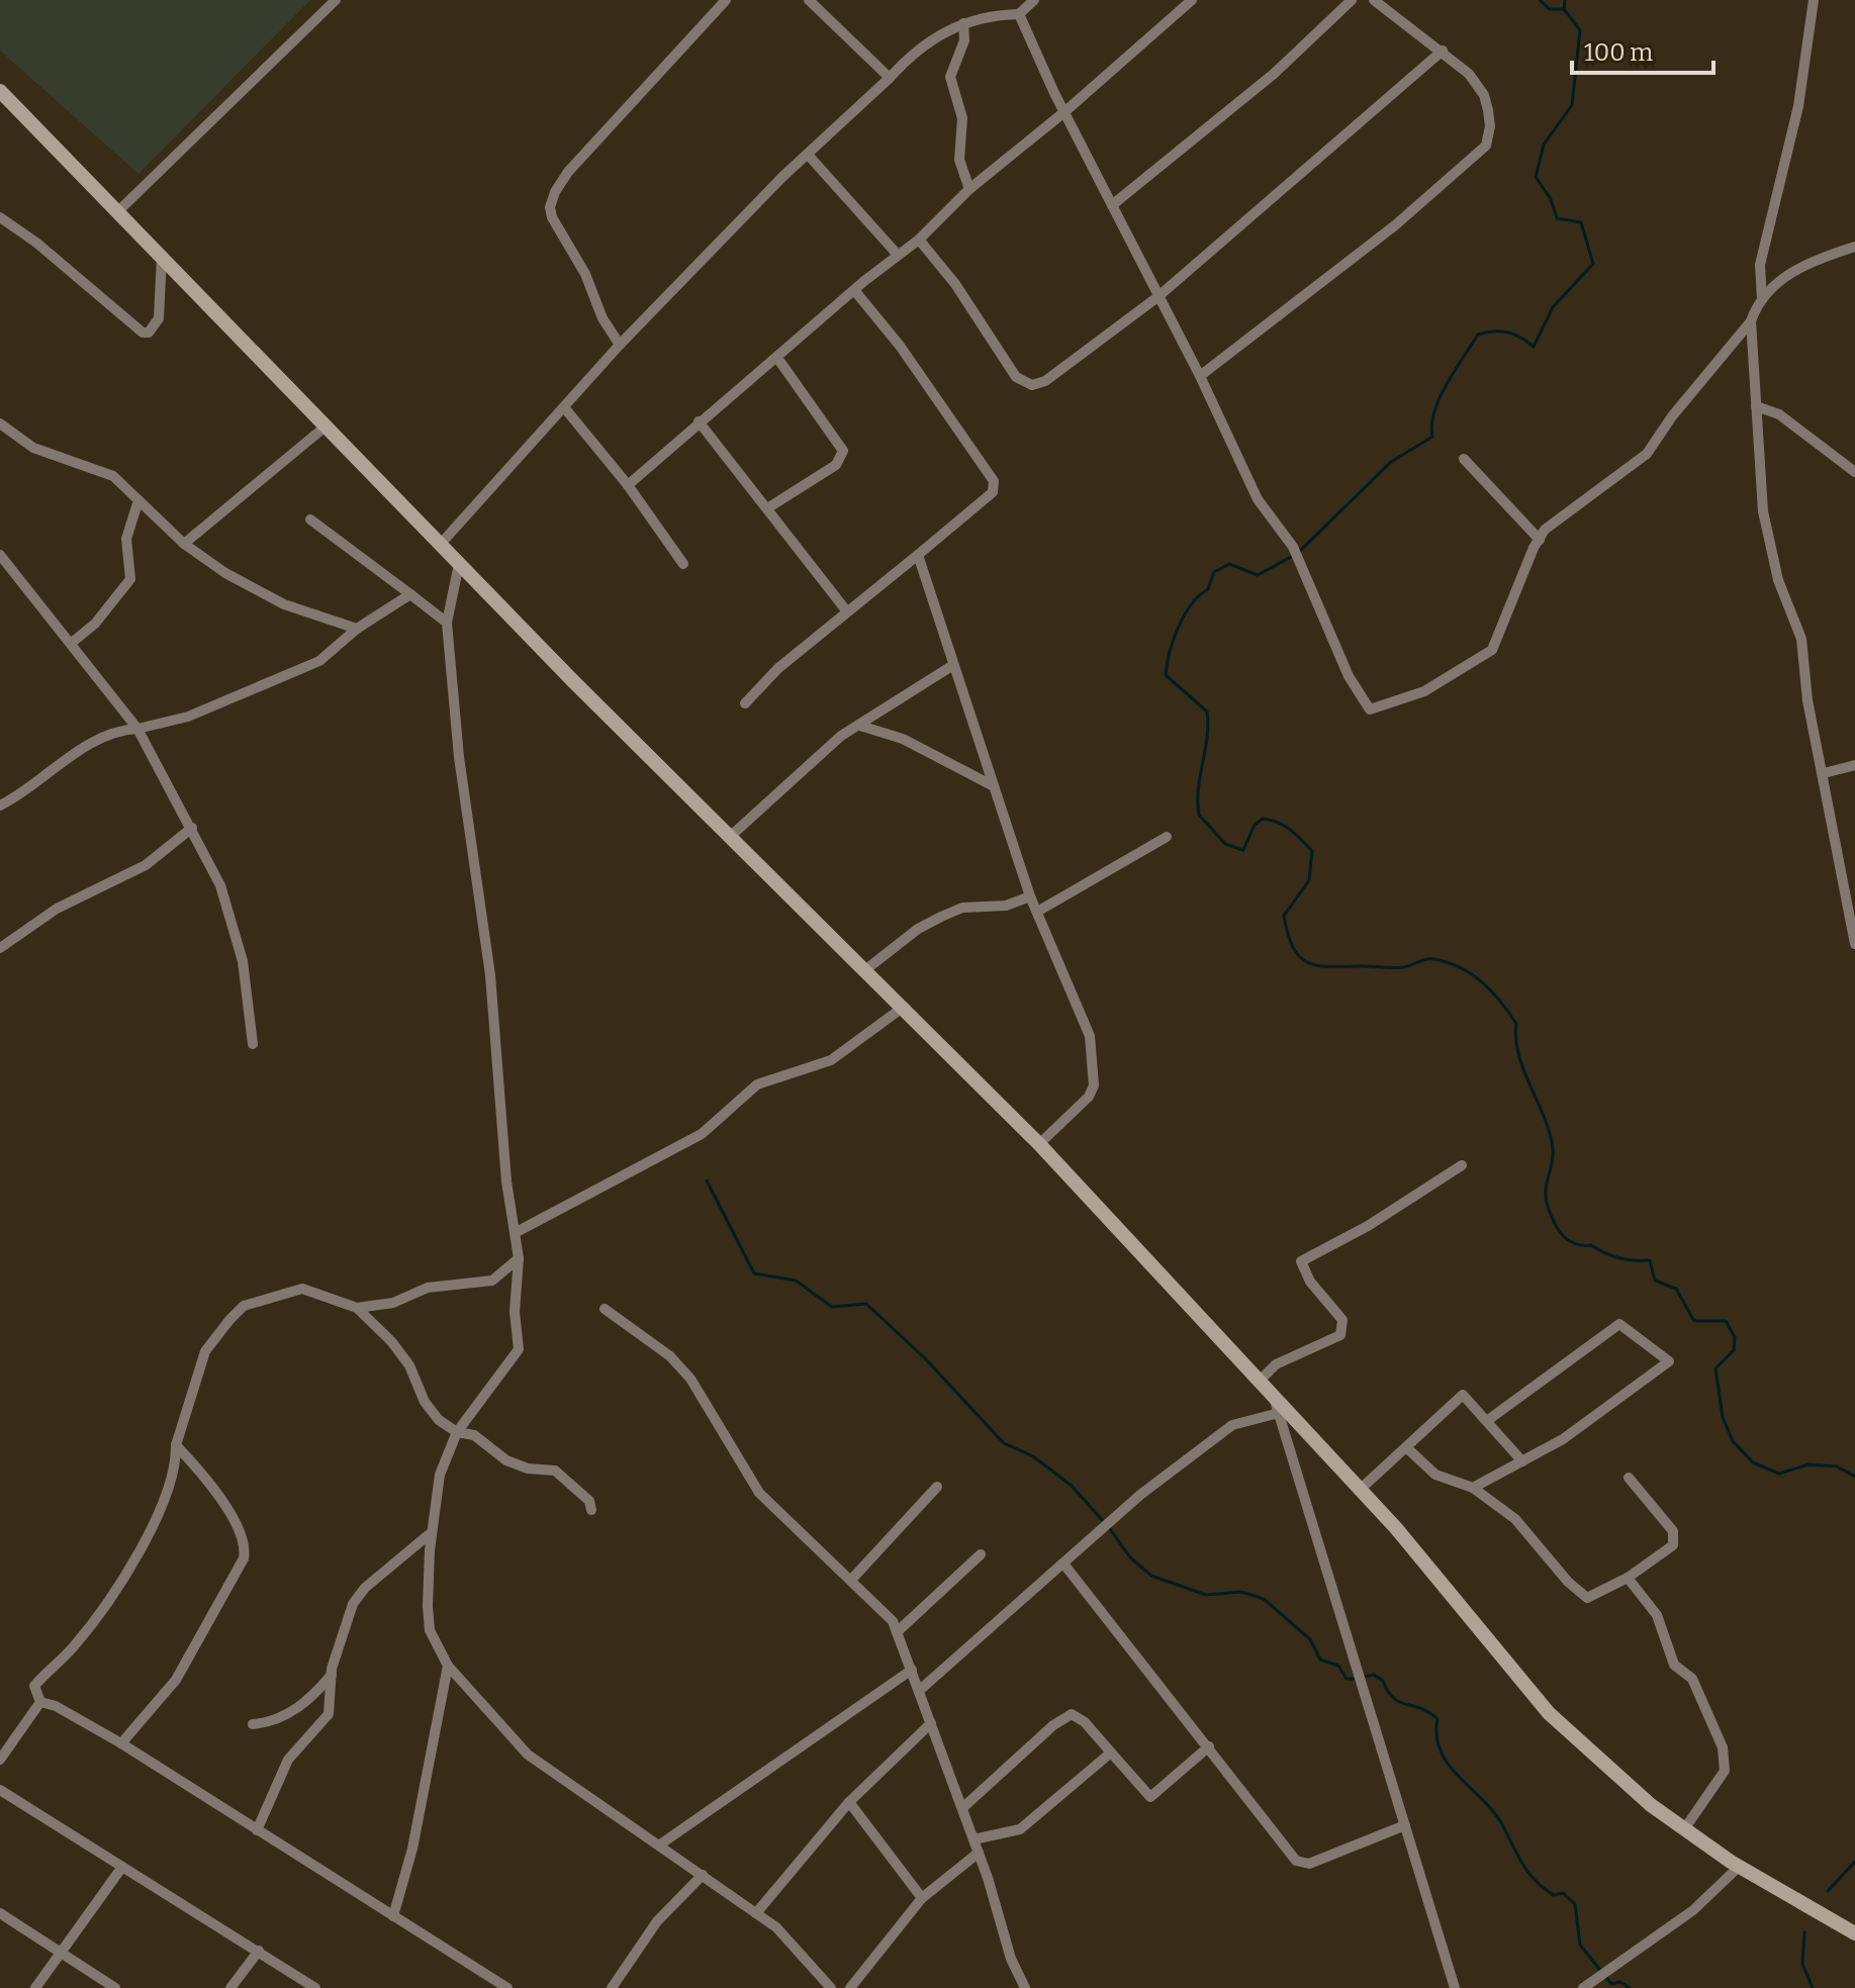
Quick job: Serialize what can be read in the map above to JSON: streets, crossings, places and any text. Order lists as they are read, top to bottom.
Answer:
{
  "scale_bar": "100 m"
}
